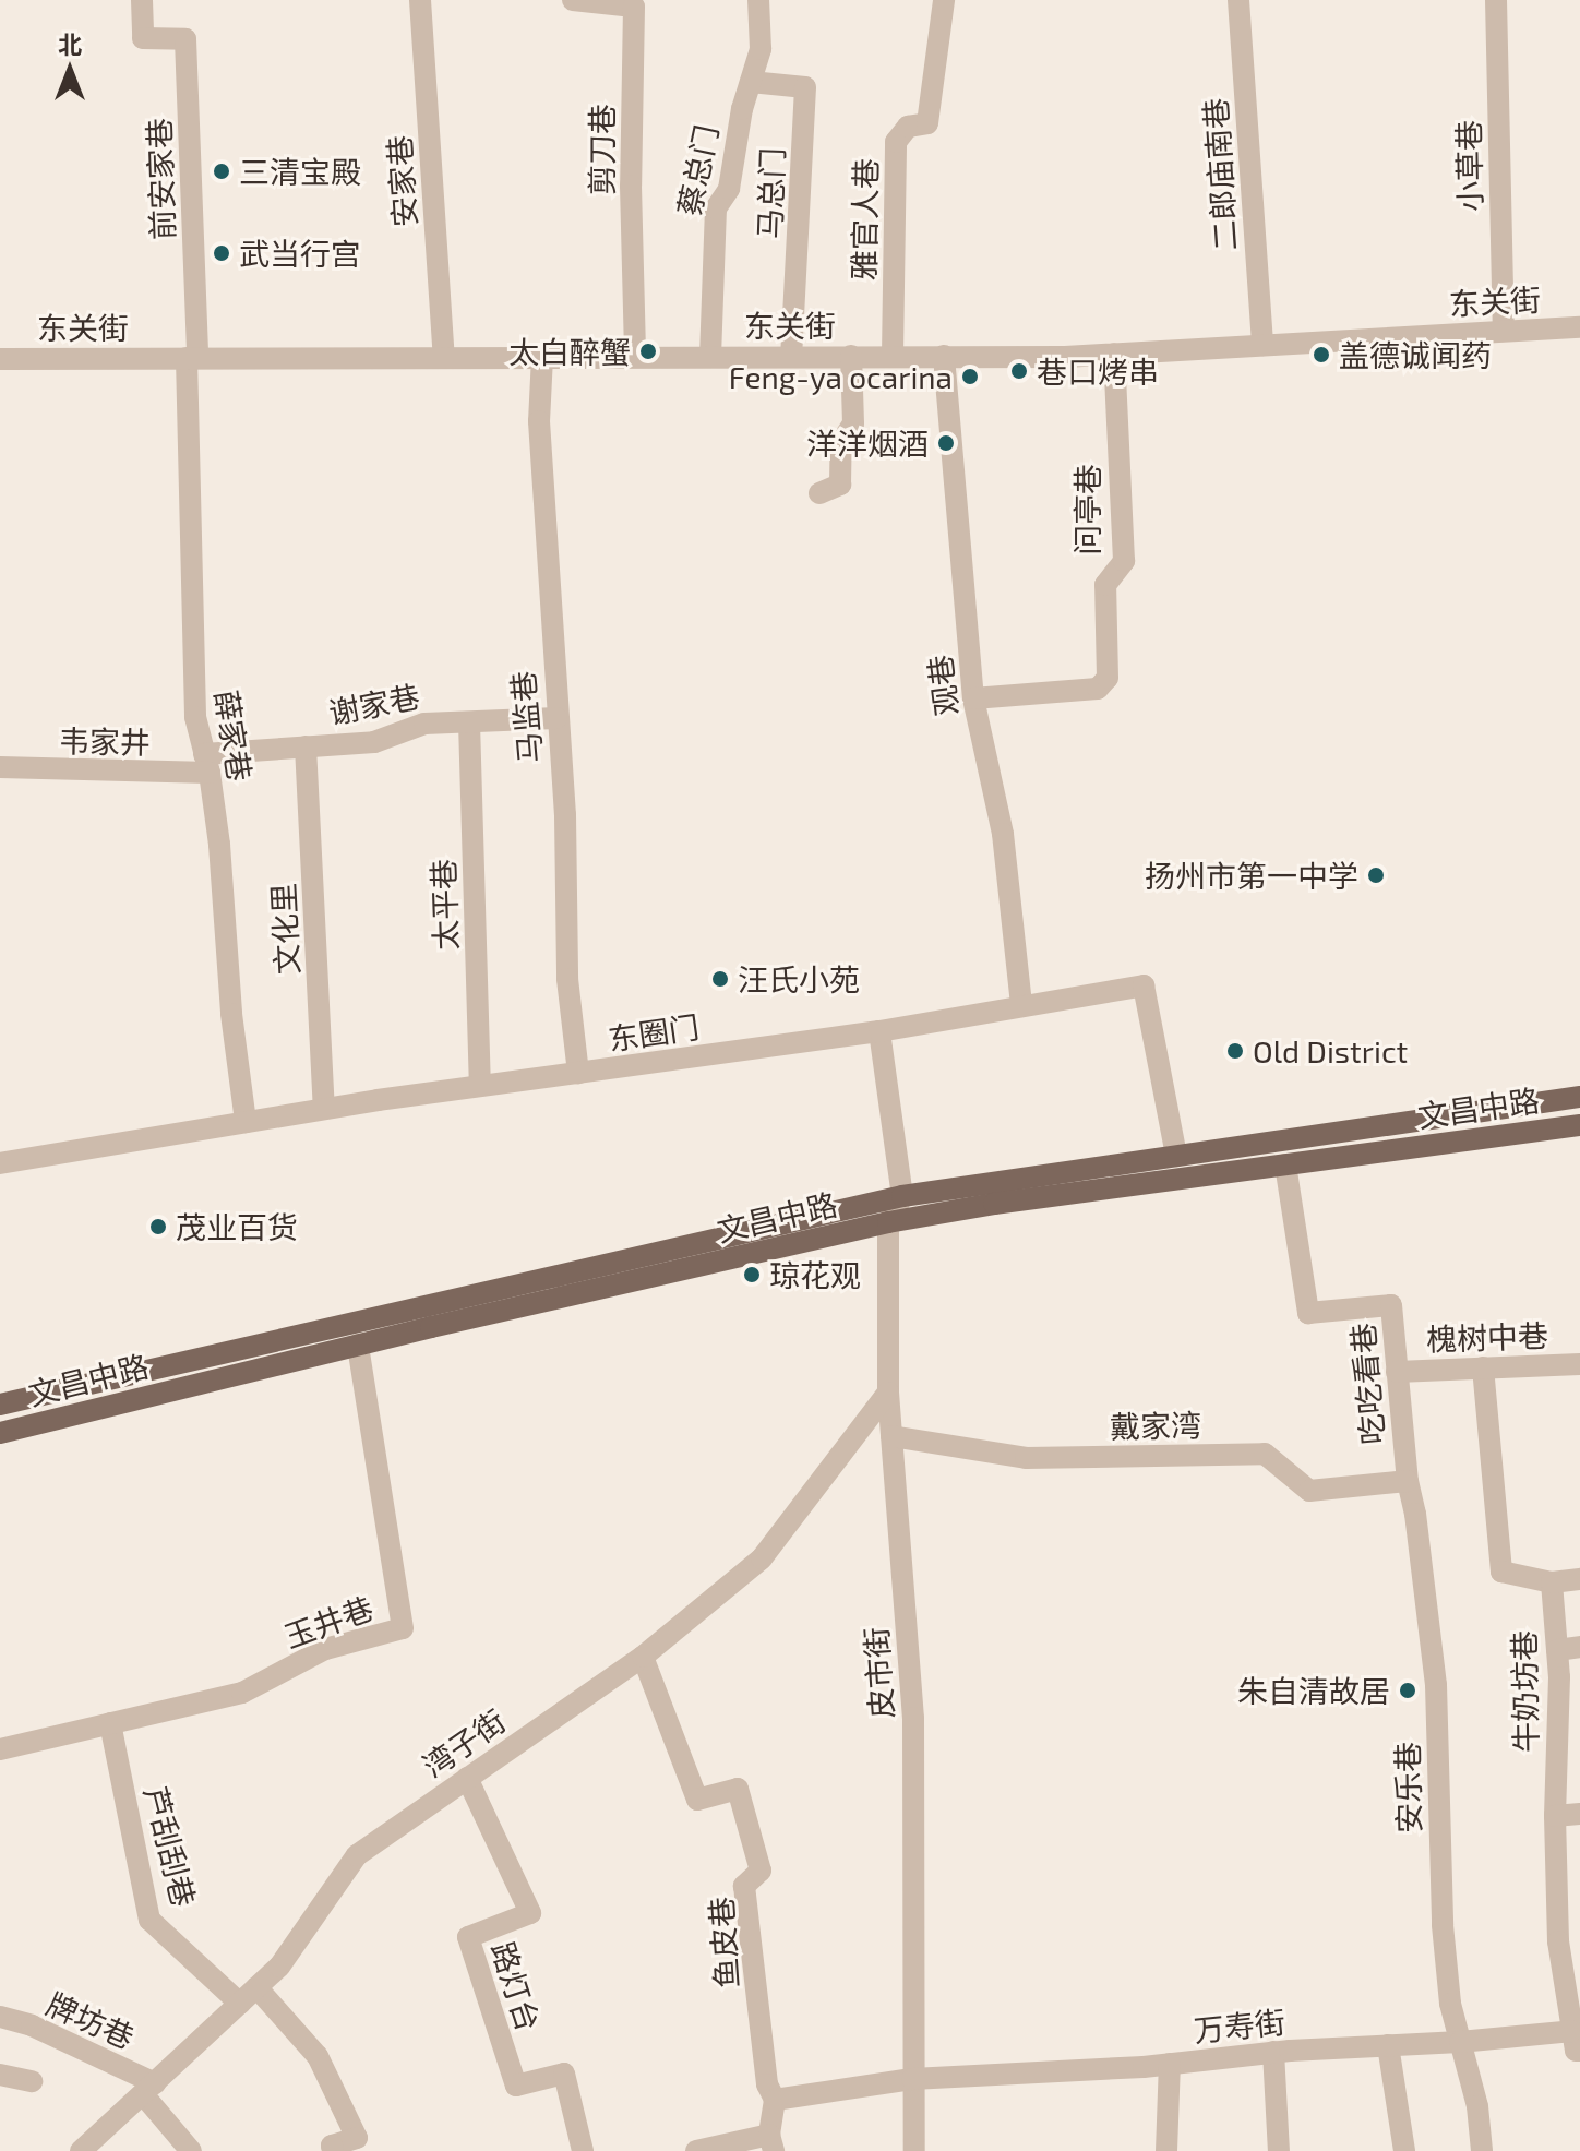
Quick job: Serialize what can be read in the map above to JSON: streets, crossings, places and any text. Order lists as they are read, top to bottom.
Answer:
{
  "streets": {
    "main road": ["文昌中路"],
    "street": [
      "剪刀巷",
      "小草巷",
      "蔡总门",
      "二郎庙南巷",
      "前安家巷",
      "安家巷",
      "马总门",
      "雅官人巷",
      "东关街",
      "问亭巷",
      "观巷",
      "谢家巷",
      "马监巷",
      "薛家巷",
      "韦家井",
      "太平巷",
      "文化里",
      "东圈门",
      "槐树中巷",
      "吃吃看巷",
      "戴家湾",
      "玉井巷",
      "皮市街",
      "牛奶坊巷",
      "湾子街",
      "安乐巷",
      "芦刮刮巷",
      "鱼皮巷",
      "路灯台",
      "牌坊巷",
      "万寿街"
    ]
  },
  "crossings": [
    ["剪刀巷", "东关街"],
    ["小草巷", "东关街"],
    ["蔡总门", "马总门"],
    ["蔡总门", "东关街"],
    ["二郎庙南巷", "东关街"],
    ["前安家巷", "东关街"],
    ["前安家巷", "薛家巷"],
    ["安家巷", "东关街"],
    ["马总门", "东关街"],
    ["雅官人巷", "东关街"],
    ["东关街", "问亭巷"],
    ["东关街", "观巷"],
    ["东关街", "马监巷"],
    ["东关街", "薛家巷"],
    ["问亭巷", "观巷"],
    ["观巷", "东圈门"],
    ["谢家巷", "马监巷"],
    ["谢家巷", "薛家巷"],
    ["谢家巷", "韦家井"],
    ["谢家巷", "太平巷"],
    ["谢家巷", "文化里"],
    ["马监巷", "东圈门"],
    ["薛家巷", "韦家井"],
    ["薛家巷", "东圈门"],
    ["太平巷", "东圈门"],
    ["文化里", "东圈门"],
    ["东圈门", "文昌中路"],
    ["文昌中路", "吃吃看巷"],
    ["文昌中路", "玉井巷"],
    ["文昌中路", "皮市街"],
    ["槐树中巷", "吃吃看巷"],
    ["吃吃看巷", "戴家湾"],
    ["吃吃看巷", "安乐巷"],
    ["戴家湾", "皮市街"],
    ["戴家湾", "安乐巷"],
    ["玉井巷", "芦刮刮巷"],
    ["皮市街", "湾子街"],
    ["皮市街", "万寿街"],
    ["牛奶坊巷", "万寿街"],
    ["湾子街", "芦刮刮巷"],
    ["湾子街", "鱼皮巷"],
    ["湾子街", "路灯台"],
    ["湾子街", "牌坊巷"],
    ["安乐巷", "万寿街"],
    ["鱼皮巷", "万寿街"]
  ],
  "places": [
    "三清宝殿",
    "武当行宫",
    "太白醉蟹",
    "盖德诚闻药",
    "巷口烤串",
    "Feng-ya ocarina",
    "洋洋烟酒",
    "扬州市第一中学",
    "汪氏小苑",
    "Old District",
    "茂业百货",
    "琼花观",
    "朱自清故居"
  ],
  "north": "top"
}
